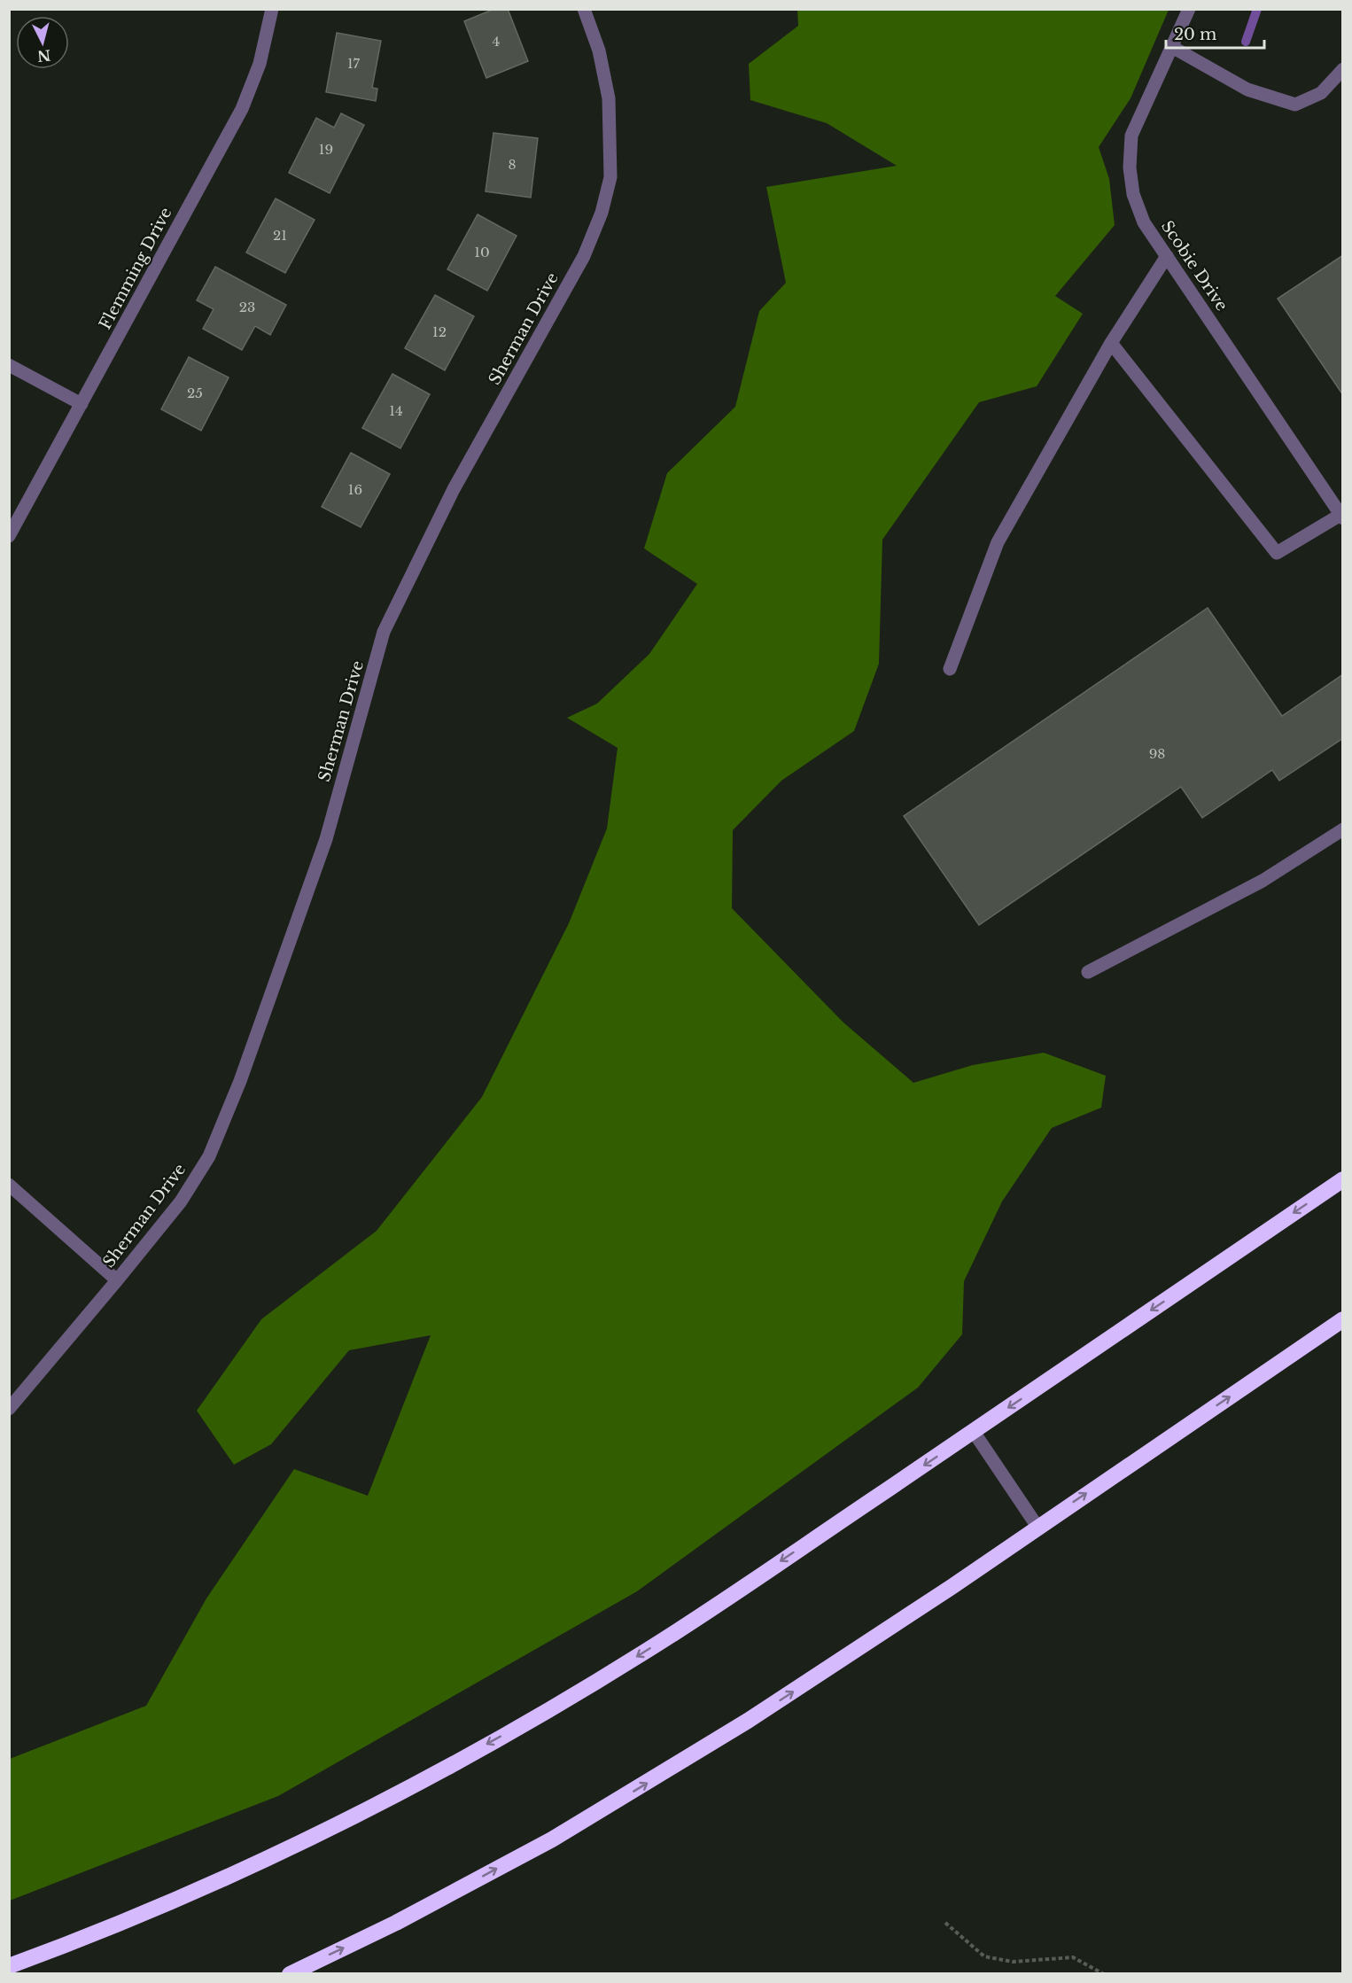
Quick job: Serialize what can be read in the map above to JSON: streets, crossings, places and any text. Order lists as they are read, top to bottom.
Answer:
{
  "streets": {
    "street": ["Scobie Drive", "Flemming Drive", "Sherman Drive"]
  },
  "house_numbers": [
    "4",
    "17",
    "19",
    "8",
    "21",
    "10",
    "23",
    "12",
    "25",
    "14",
    "16",
    "98"
  ],
  "scale_bar": "20 m",
  "north": "bottom"
}
